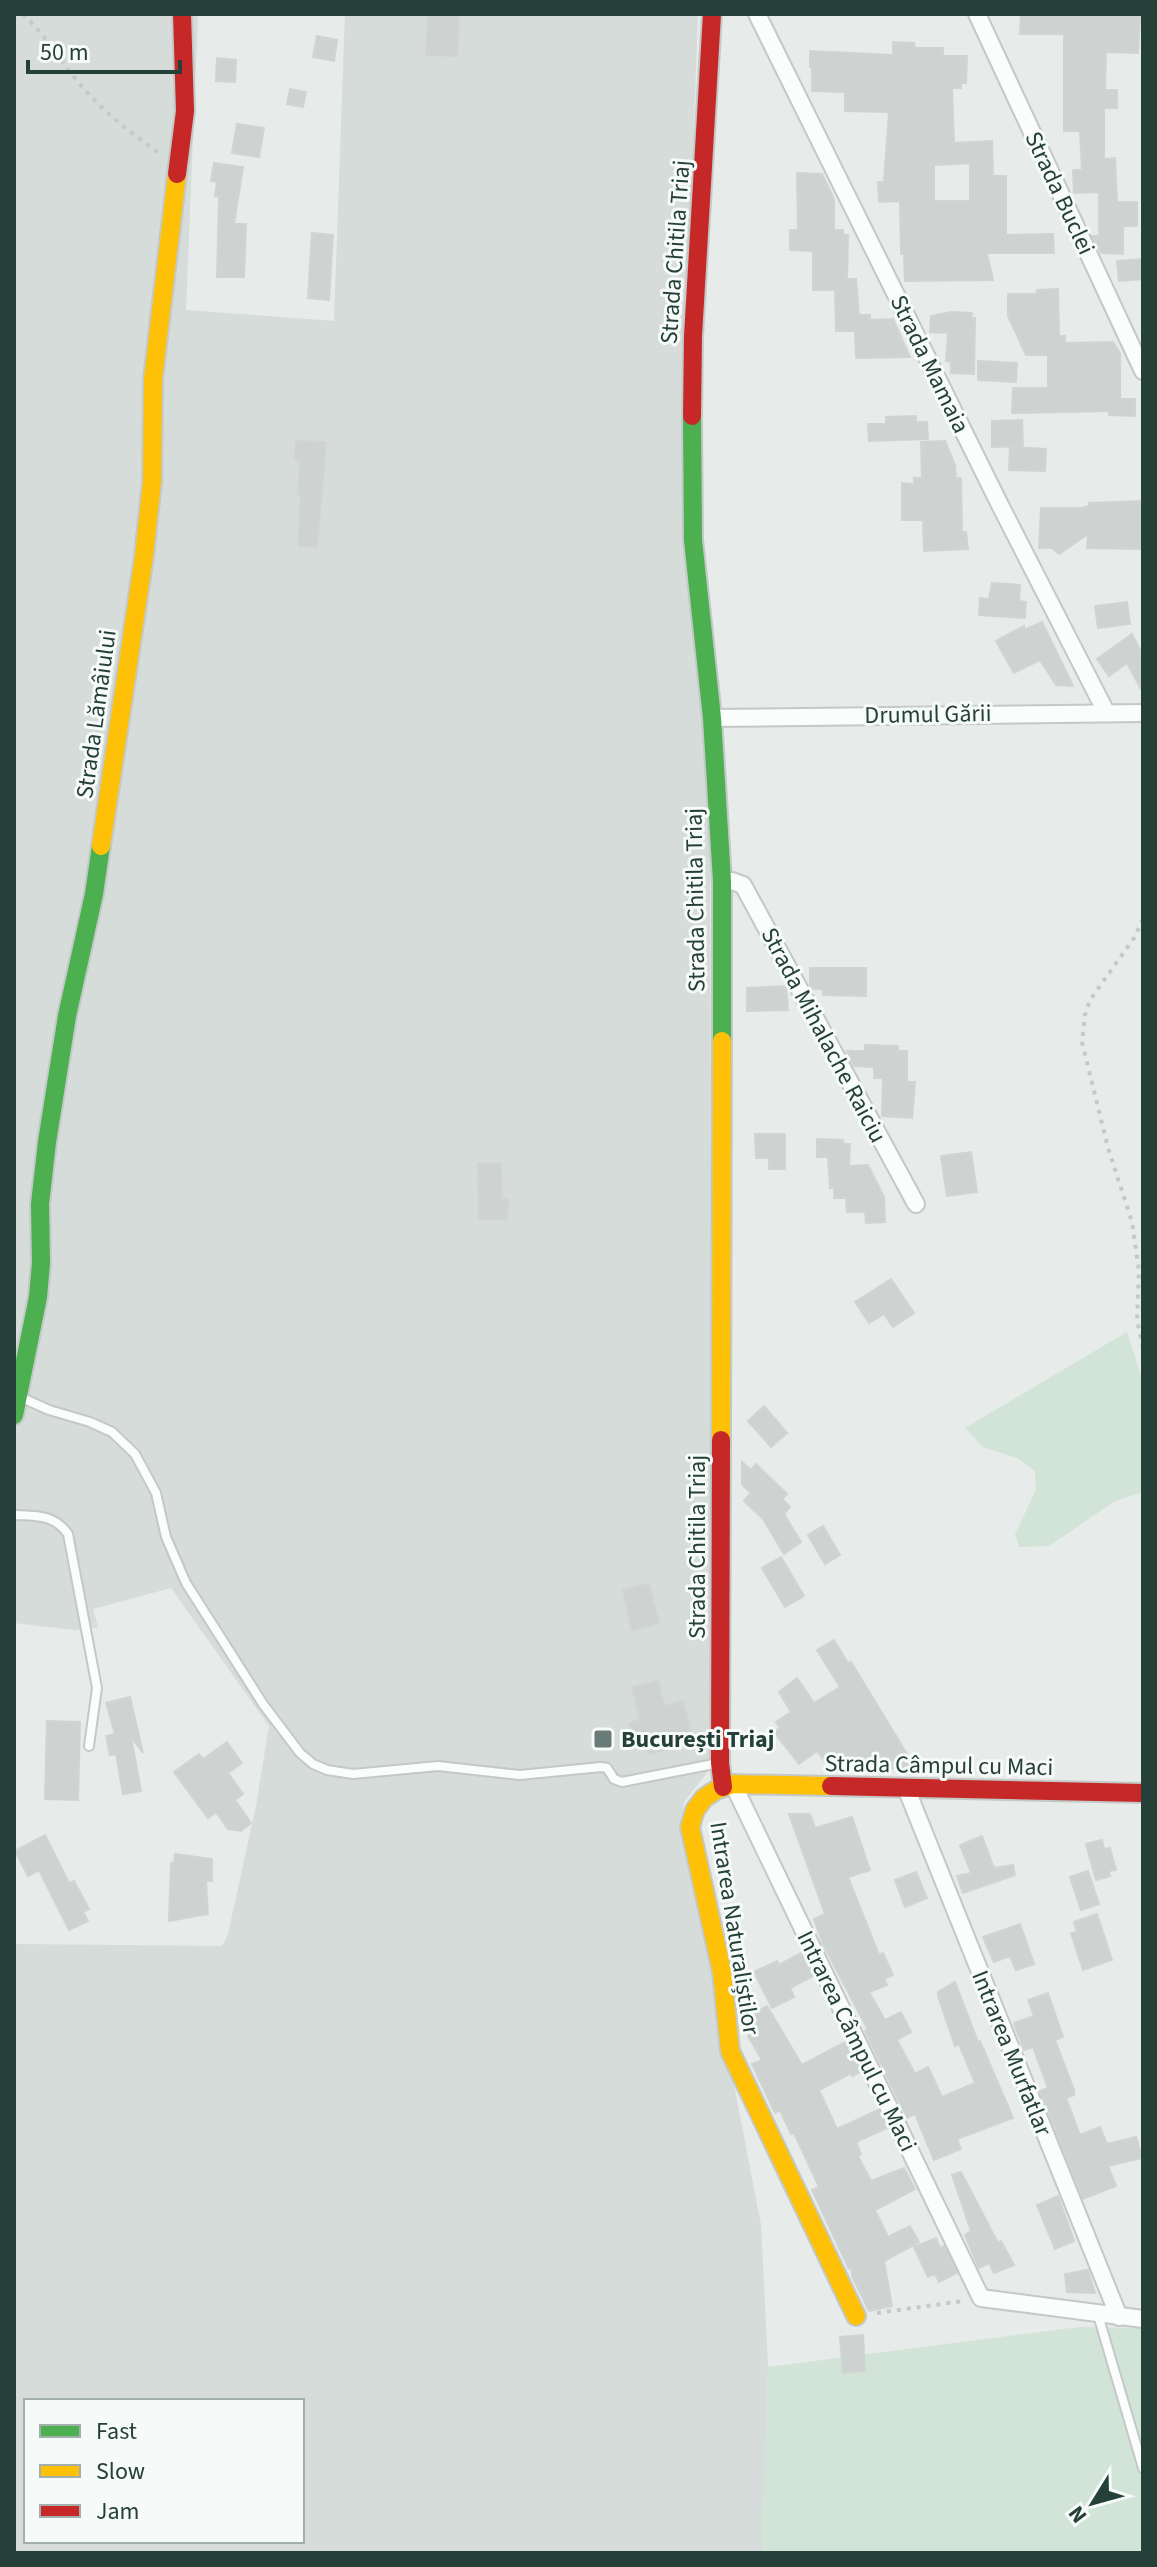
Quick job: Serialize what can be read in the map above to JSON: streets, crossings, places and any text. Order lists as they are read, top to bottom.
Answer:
{
  "streets": {
    "street": [
      "Strada Buclei",
      "Strada Chitila Triaj",
      "Strada Mamaia",
      "Strada Lămâiului",
      "Drumul Gării",
      "Strada Mihalache Raiciu",
      "Strada Câmpul cu Maci",
      "Intrarea Naturaliștilor",
      "Intrarea Câmpul cu Maci",
      "Intrarea Murfatlar"
    ]
  },
  "crossings": [
    ["Strada Chitila Triaj", "Drumul Gării"],
    ["Strada Chitila Triaj", "Strada Mihalache Raiciu"],
    ["Strada Chitila Triaj", "Strada Câmpul cu Maci"],
    ["Strada Chitila Triaj", "Intrarea Naturaliștilor"],
    ["Strada Chitila Triaj", "Intrarea Câmpul cu Maci"],
    ["Strada Mamaia", "Drumul Gării"],
    ["Strada Câmpul cu Maci", "Intrarea Naturaliștilor"],
    ["Strada Câmpul cu Maci", "Intrarea Câmpul cu Maci"],
    ["Strada Câmpul cu Maci", "Intrarea Murfatlar"],
    ["Intrarea Naturaliștilor", "Intrarea Câmpul cu Maci"]
  ],
  "places": {
    "transit": ["București Triaj"]
  },
  "legend": ["Fast", "Slow", "Jam"],
  "scale_bar": "50 m",
  "north": "bottom left"
}
